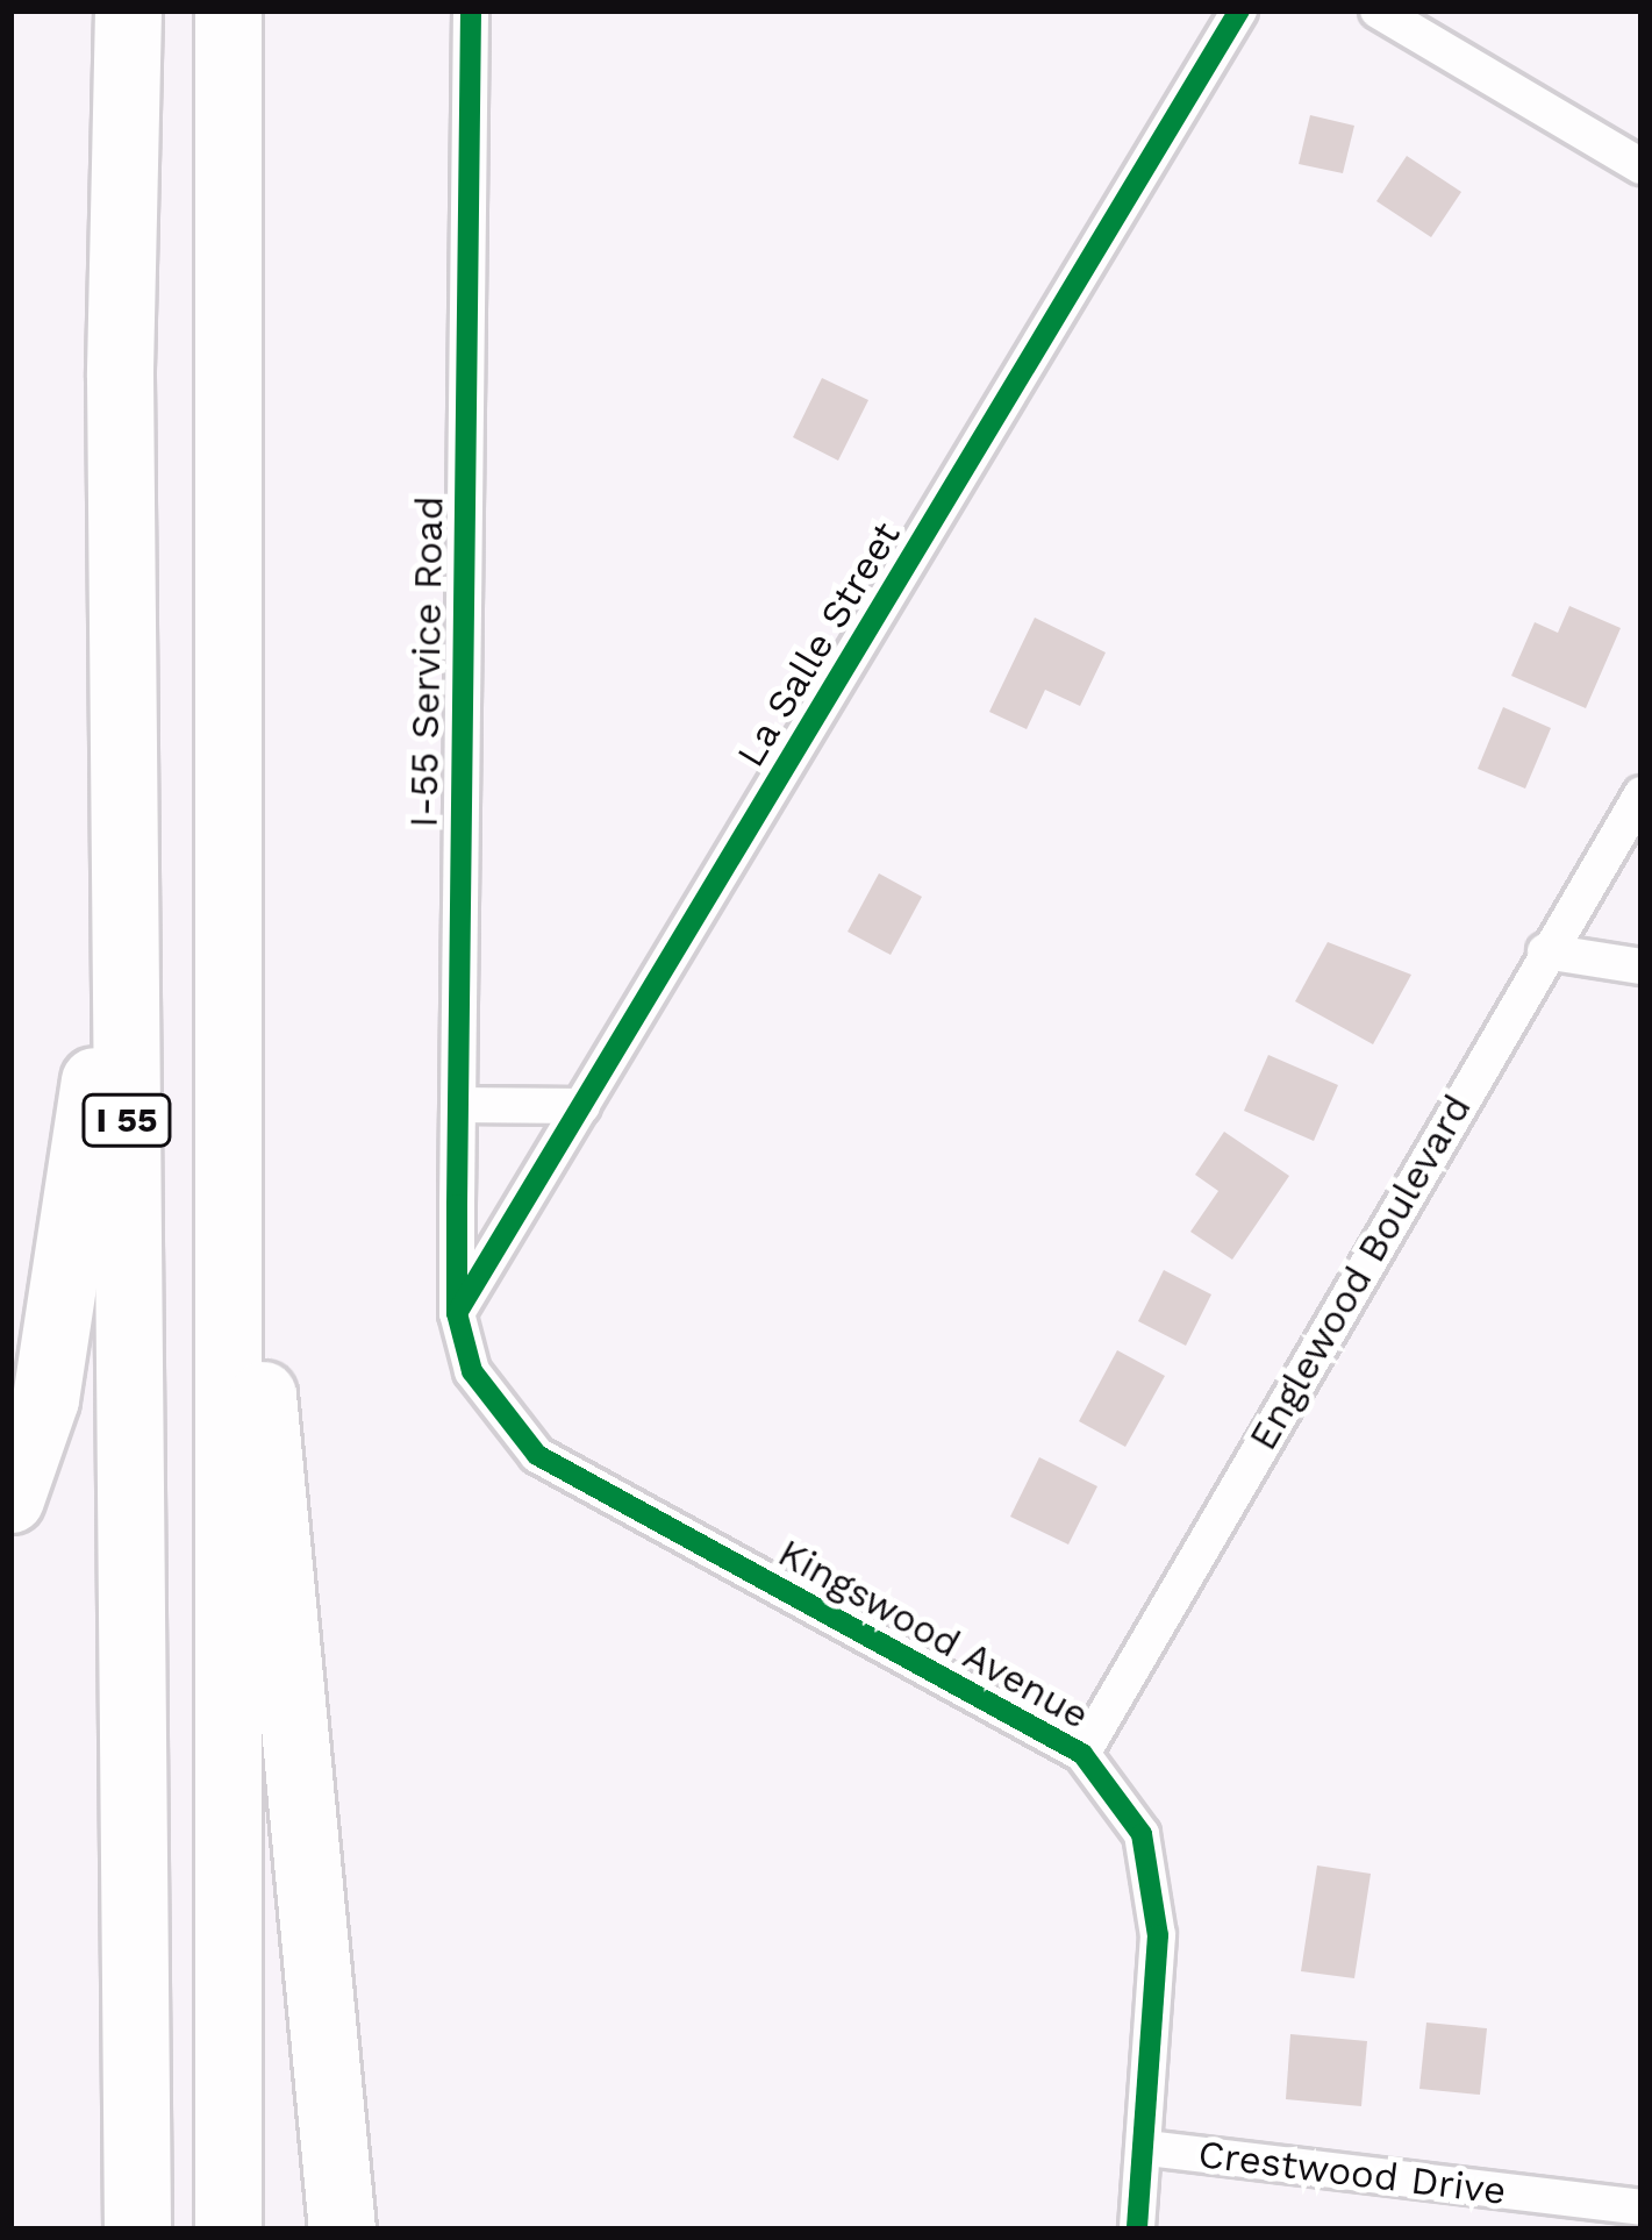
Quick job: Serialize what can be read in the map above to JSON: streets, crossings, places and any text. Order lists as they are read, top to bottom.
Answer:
{
  "streets": {
    "highway": ["I 55"],
    "street": [
      "La Salle Street",
      "I-55 Service Road",
      "Englewood Boulevard",
      "Kingswood Avenue",
      "Crestwood Drive"
    ]
  },
  "crossings": [
    ["La Salle Street", "I-55 Service Road"],
    ["La Salle Street", "Kingswood Avenue"],
    ["I-55 Service Road", "Kingswood Avenue"],
    ["Englewood Boulevard", "Kingswood Avenue"],
    ["Kingswood Avenue", "Crestwood Drive"]
  ]
}
